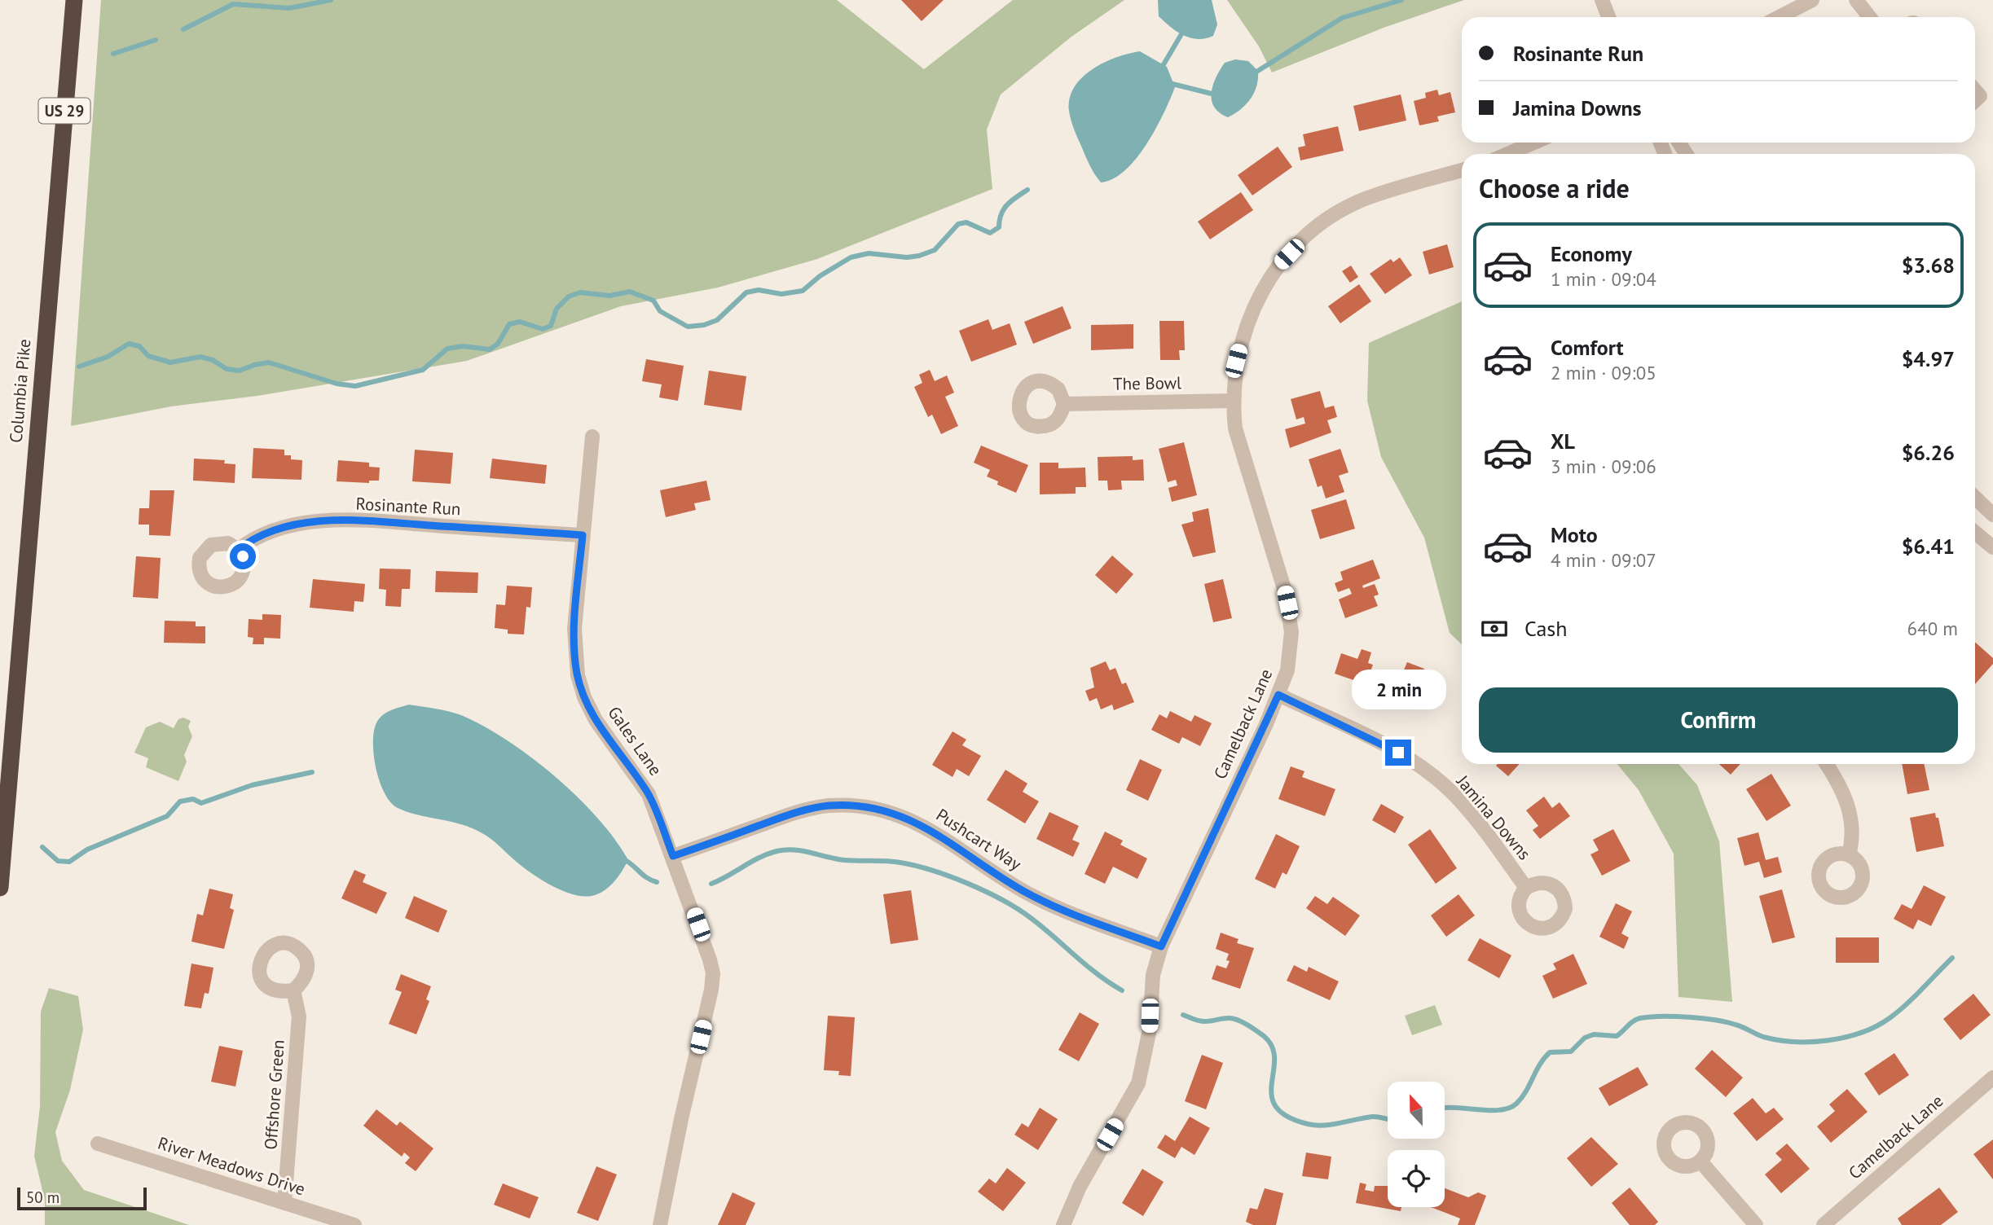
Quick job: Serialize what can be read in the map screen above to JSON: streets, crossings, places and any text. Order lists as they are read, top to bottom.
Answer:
{
  "streets": {
    "highway": ["US 29", "Columbia Pike"],
    "street": [
      "The Bowl",
      "Rosinante Run",
      "Camelback Lane",
      "Gales Lane",
      "Jamina Downs",
      "Pushcart Way",
      "Offshore Green",
      "River Meadows Drive"
    ]
  },
  "crossings": [
    ["The Bowl", "Camelback Lane"],
    ["Rosinante Run", "Gales Lane"],
    ["Camelback Lane", "Jamina Downs"],
    ["Camelback Lane", "Pushcart Way"],
    ["Gales Lane", "Pushcart Way"],
    ["Offshore Green", "River Meadows Drive"]
  ],
  "scale_bar": "50 m",
  "north": "top",
  "page": {
    "banner": ["Rosinante Run", "Jamina Downs"],
    "heading": "Choose a ride",
    "list": [
      {
        "name": "Economy",
        "note": "1 min · 09:04",
        "value": "$3.68"
      },
      {
        "name": "Comfort",
        "note": "2 min · 09:05",
        "value": "$4.97"
      },
      {
        "name": "XL",
        "note": "3 min · 09:06",
        "value": "$6.26"
      },
      {
        "name": "Moto",
        "note": "4 min · 09:07",
        "value": "$6.41"
      }
    ],
    "pay": ["Cash", "640 m"],
    "bubble": "2 min",
    "buttons": "Confirm",
    "scale": "50 m"
  }
}
